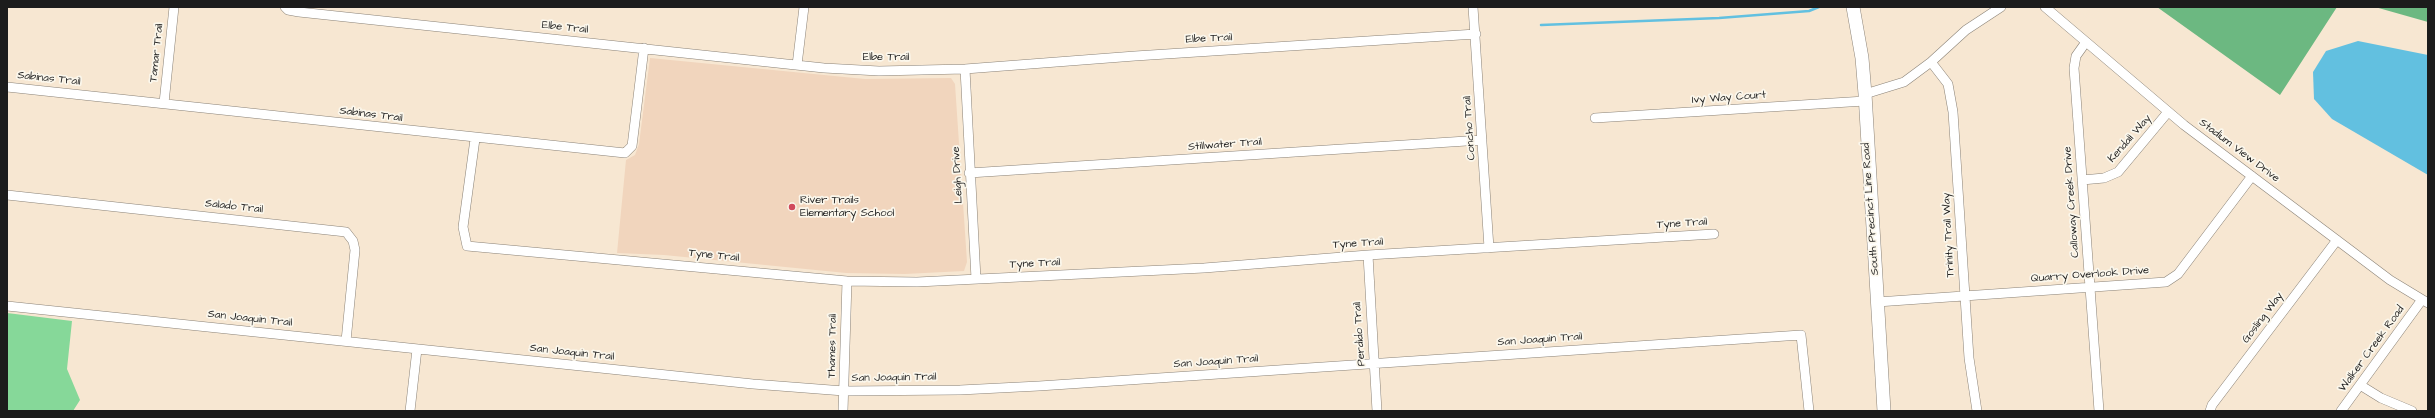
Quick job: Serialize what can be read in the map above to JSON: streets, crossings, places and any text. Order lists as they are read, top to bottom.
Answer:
{
  "streets": {
    "main road": ["South Precinct Line Road"],
    "street": [
      "Elbe Trail",
      "Tamar Trail",
      "Sabinas Trail",
      "Ivy Way Court",
      "Concho Trail",
      "Kendall Way",
      "Stillwater Trail",
      "Stadium View Drive",
      "Leigh Drive",
      "Calloway Creek Drive",
      "Salado Trail",
      "Tyne Trail",
      "Trinity Trail Way",
      "Quarry Overlook Drive",
      "Gosling Way",
      "San Joaquin Trail",
      "Perdido Trail",
      "Thames Trail",
      "Walker Creek Road"
    ]
  },
  "crossings": [
    ["Elbe Trail", "Sabinas Trail"],
    ["Elbe Trail", "Concho Trail"],
    ["Elbe Trail", "Leigh Drive"],
    ["Tamar Trail", "Sabinas Trail"],
    ["Sabinas Trail", "Tyne Trail"],
    ["Ivy Way Court", "South Precinct Line Road"],
    ["Concho Trail", "Stillwater Trail"],
    ["Concho Trail", "Tyne Trail"],
    ["Kendall Way", "Stadium View Drive"],
    ["Kendall Way", "Calloway Creek Drive"],
    ["Stillwater Trail", "Leigh Drive"],
    ["Stadium View Drive", "Calloway Creek Drive"],
    ["Stadium View Drive", "Quarry Overlook Drive"],
    ["Stadium View Drive", "Gosling Way"],
    ["Stadium View Drive", "Walker Creek Road"],
    ["Leigh Drive", "Tyne Trail"],
    ["Calloway Creek Drive", "Quarry Overlook Drive"],
    ["Salado Trail", "San Joaquin Trail"],
    ["South Precinct Line Road", "Quarry Overlook Drive"],
    ["Tyne Trail", "Perdido Trail"],
    ["Tyne Trail", "Thames Trail"],
    ["Trinity Trail Way", "Quarry Overlook Drive"],
    ["San Joaquin Trail", "Perdido Trail"],
    ["San Joaquin Trail", "Thames Trail"]
  ],
  "places": ["River Trails Elementary School"]
}
